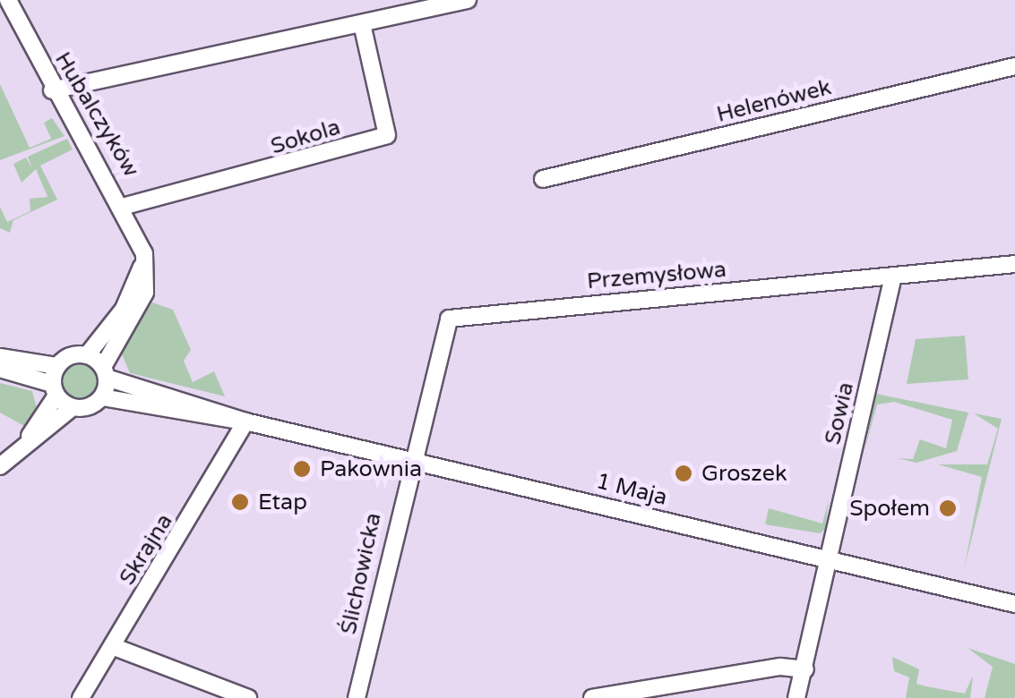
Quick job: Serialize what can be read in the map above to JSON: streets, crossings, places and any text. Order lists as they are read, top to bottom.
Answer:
{
  "streets": {
    "street": [
      "Helenówek",
      "Hubalczyków",
      "Sokola",
      "Przemysłowa",
      "Sowia",
      "1 Maja",
      "Skrajna",
      "Ślichowicka"
    ]
  },
  "crossings": [
    ["Hubalczyków", "Sokola"],
    ["Hubalczyków", "1 Maja"],
    ["Przemysłowa", "Sowia"],
    ["Przemysłowa", "1 Maja"],
    ["Przemysłowa", "Ślichowicka"],
    ["Sowia", "1 Maja"],
    ["1 Maja", "Skrajna"],
    ["1 Maja", "Ślichowicka"]
  ],
  "places": [
    "Pakownia",
    "Groszek",
    "Etap",
    "Społem"
  ]
}
